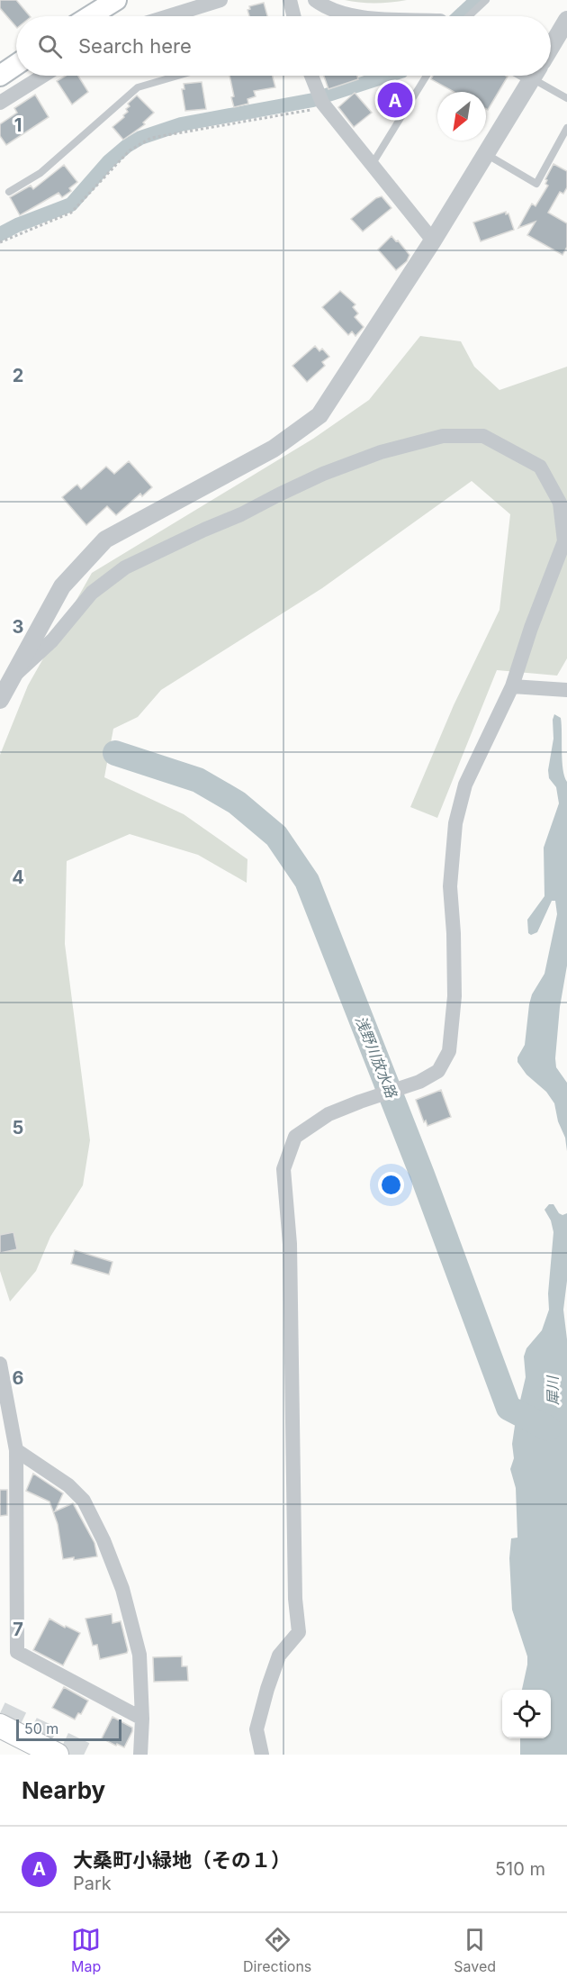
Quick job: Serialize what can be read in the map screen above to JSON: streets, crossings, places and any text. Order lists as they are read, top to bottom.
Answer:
{
  "water": ["浅野川放水路", "犀川"],
  "scale_bar": "50 m",
  "north": "bottom left",
  "page": {
    "search": "Search here",
    "pins": "A",
    "scale": "50 m",
    "heading": "Nearby",
    "list": [
      {
        "mark": "A",
        "name": "大桑町小緑地（その１）",
        "note": "Park",
        "value": "510 m"
      }
    ],
    "nav": ["Map", "Directions", "Saved"]
  },
  "grid": {
    "rows": [
      "1",
      "2",
      "3",
      "4",
      "5",
      "6",
      "7"
    ]
  }
}
